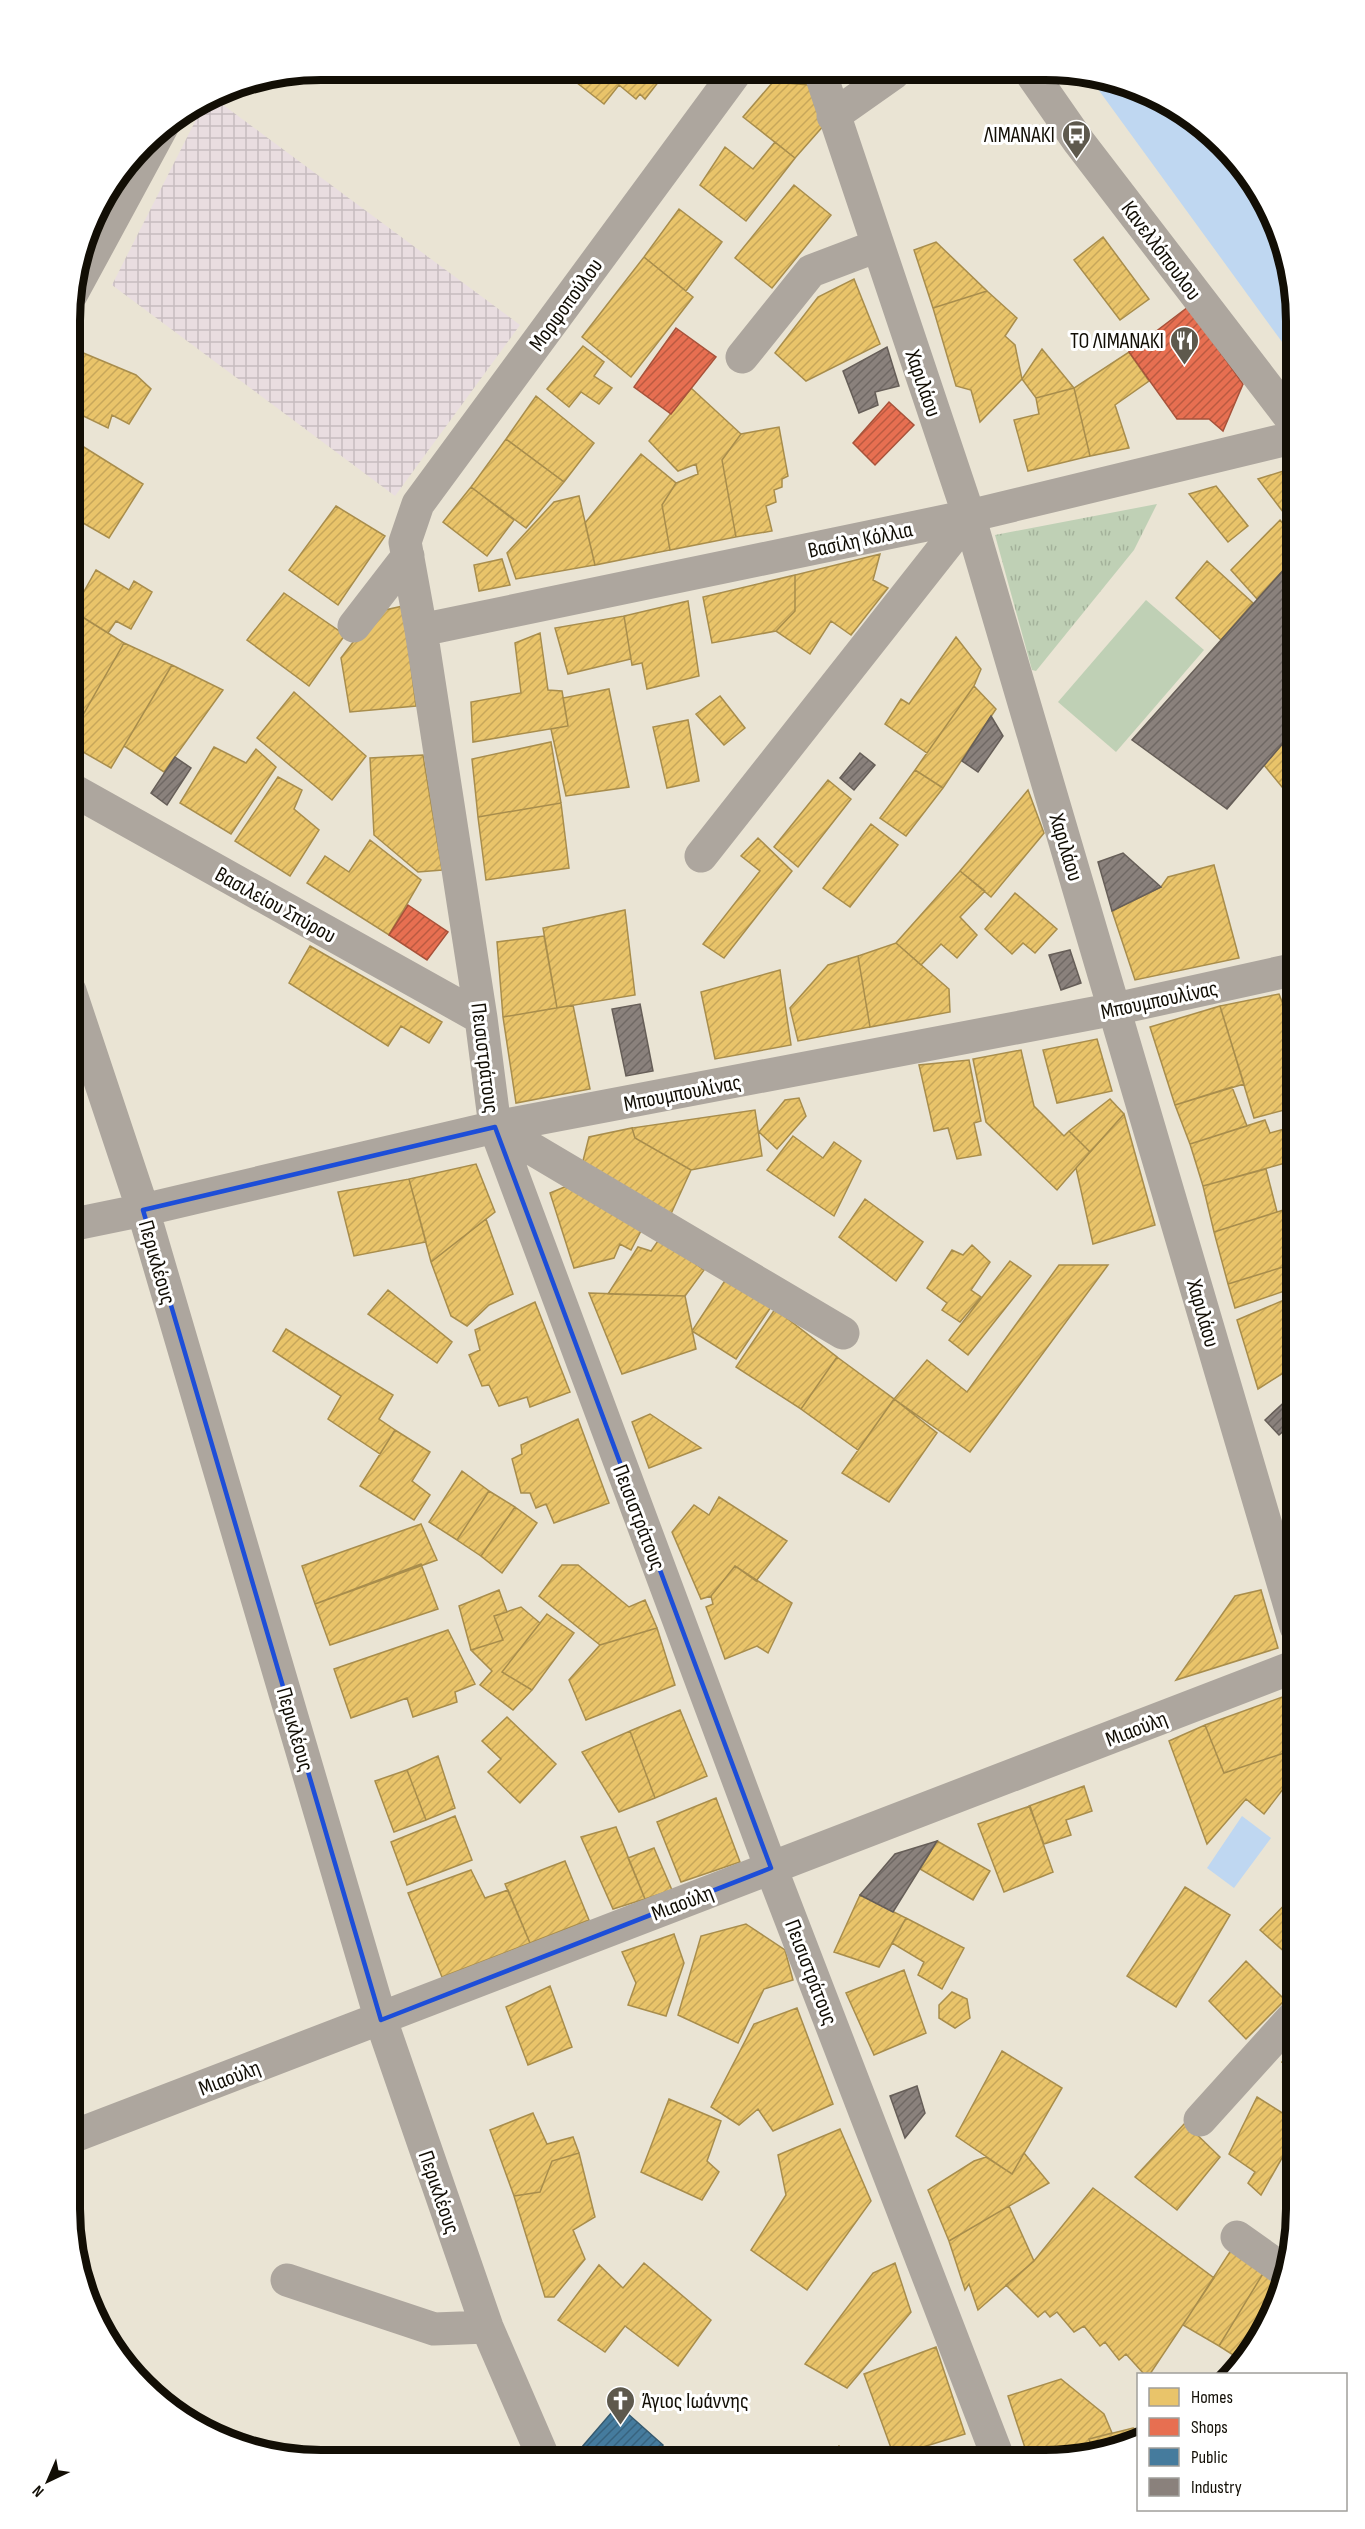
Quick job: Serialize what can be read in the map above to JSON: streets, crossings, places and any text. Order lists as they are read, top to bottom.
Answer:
{
  "streets": {
    "street": [
      "Κανελλόπουλου",
      "Μορφοπούλου",
      "Χαριλάου",
      "Βασίλη Κόλλια",
      "Βασιλείου Σπύρου",
      "Μπουμπουλίνας",
      "Πεισιστράτους",
      "Περικλέους",
      "Μιαούλη"
    ]
  },
  "crossings": [
    ["Μορφοπούλου", "Πεισιστράτους"],
    ["Χαριλάου", "Βασίλη Κόλλια"],
    ["Χαριλάου", "Μπουμπουλίνας"],
    ["Βασίλη Κόλλια", "Πεισιστράτους"],
    ["Βασιλείου Σπύρου", "Πεισιστράτους"],
    ["Μπουμπουλίνας", "Πεισιστράτους"],
    ["Μπουμπουλίνας", "Περικλέους"],
    ["Πεισιστράτους", "Μιαούλη"],
    ["Περικλέους", "Μιαούλη"]
  ],
  "places": {
    "bus stop": ["ΛΙΜΑΝΑΚΙ"],
    "restaurant": ["ΤΟ ΛΙΜΑΝΑΚΙ"],
    "church": ["Άγιος Ιωάννης"]
  },
  "legend": [
    "Homes",
    "Shops",
    "Public",
    "Industry"
  ],
  "north": "bottom left"
}
